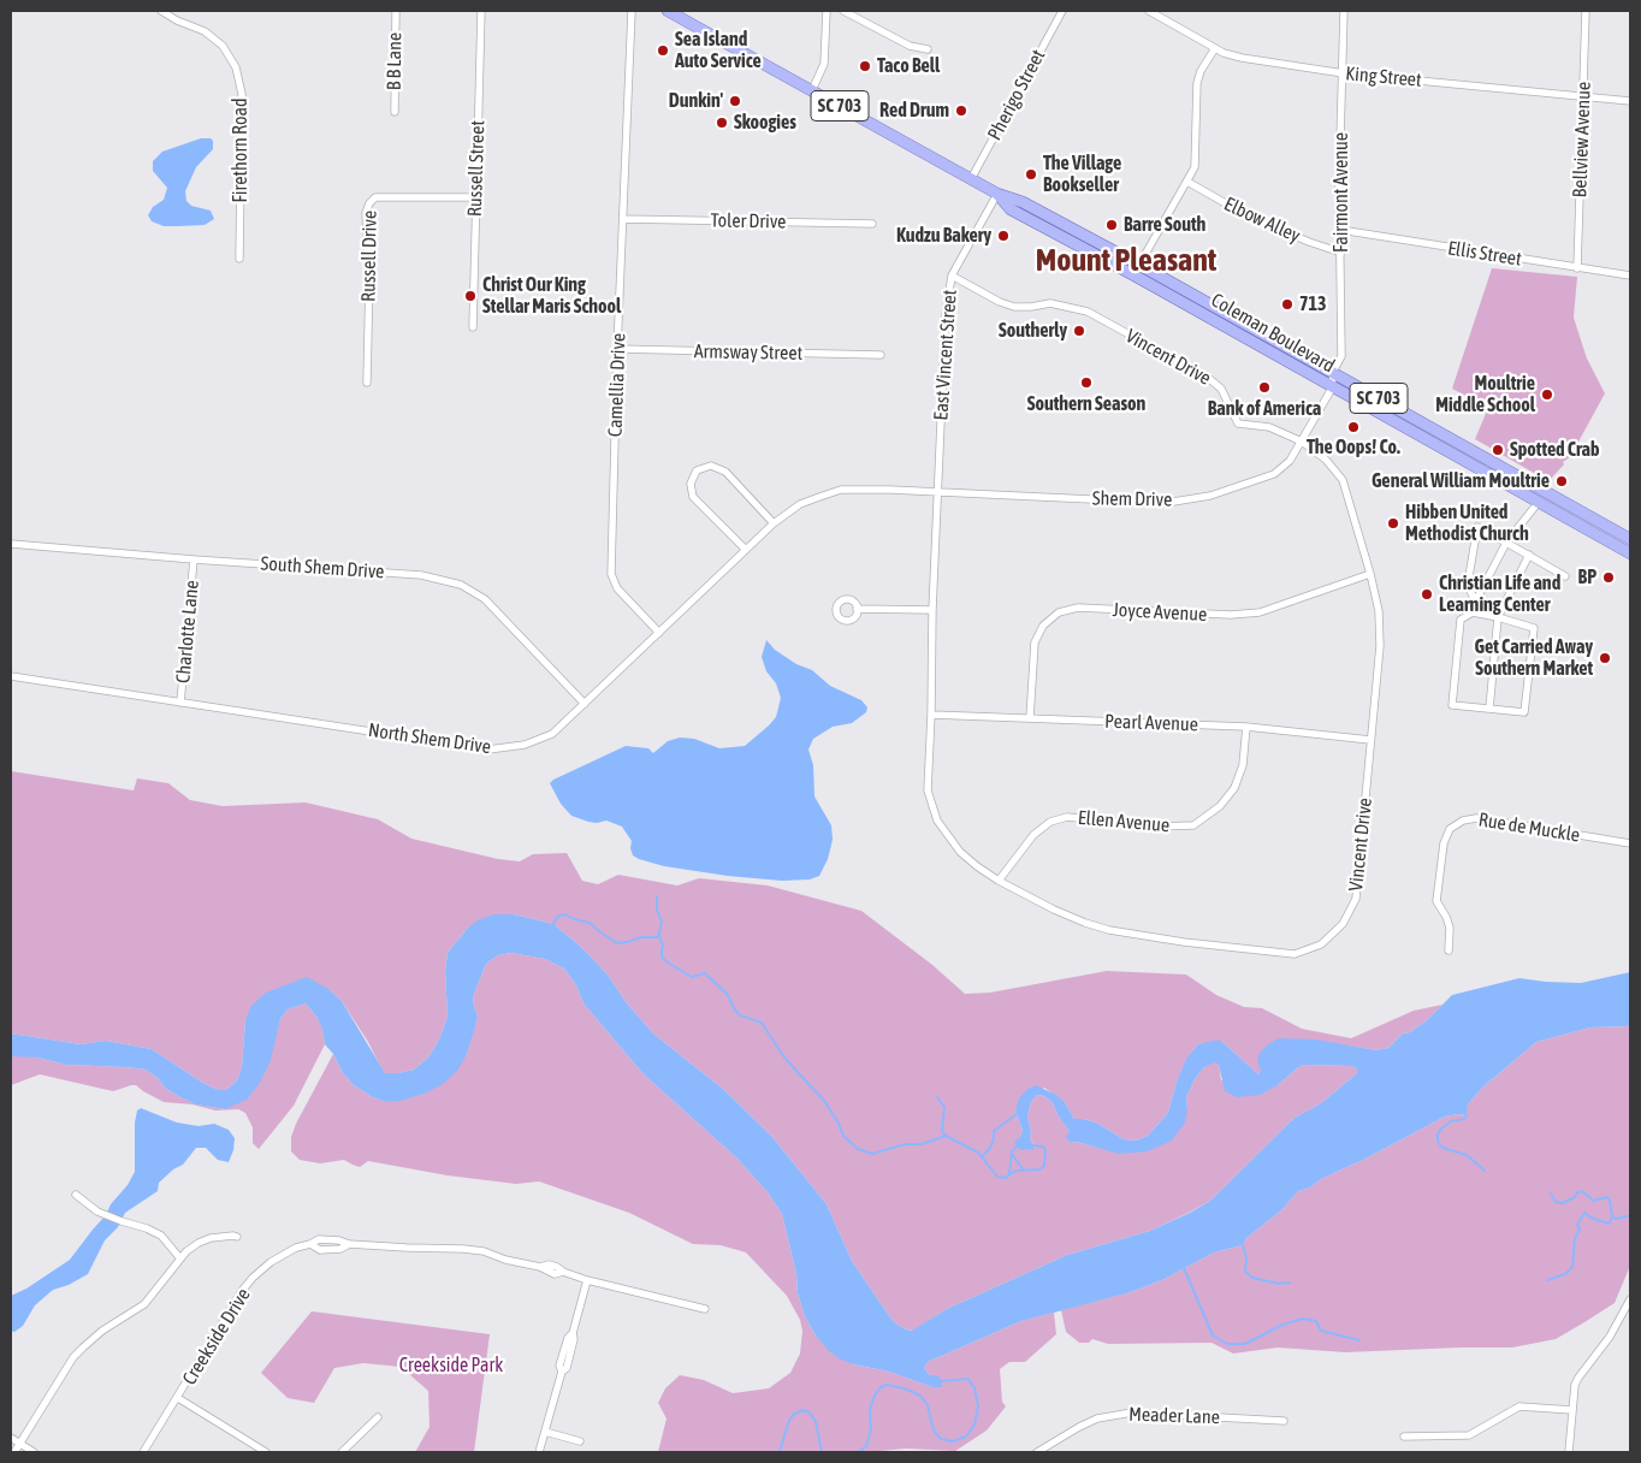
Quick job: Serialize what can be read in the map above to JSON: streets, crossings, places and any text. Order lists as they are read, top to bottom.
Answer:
{
  "streets": {
    "main road": ["SC 703", "Coleman Boulevard"],
    "street": [
      "B B Lane",
      "King Street",
      "Pherigo Street",
      "Bellview Avenue",
      "Firethorn Road",
      "Russell Street",
      "Fairmont Avenue",
      "Elbow Alley",
      "Toler Drive",
      "Ellis Street",
      "Russell Drive",
      "Armsway Street",
      "East Vincent Street",
      "Vincent Drive",
      "Camellia Drive",
      "Shem Drive",
      "South Shem Drive",
      "Joyce Avenue",
      "Charlotte Lane",
      "Pearl Avenue",
      "North Shem Drive",
      "Ellen Avenue",
      "Rue de Muckle",
      "Creekside Drive",
      "Meader Lane"
    ]
  },
  "crossings": [
    ["King Street", "Bellview Avenue"],
    ["King Street", "Fairmont Avenue"],
    ["Pherigo Street", "Coleman Boulevard"],
    ["Bellview Avenue", "Ellis Street"],
    ["Russell Street", "Russell Drive"],
    ["Fairmont Avenue", "Elbow Alley"],
    ["Fairmont Avenue", "Ellis Street"],
    ["Fairmont Avenue", "Coleman Boulevard"],
    ["Toler Drive", "Camellia Drive"],
    ["Coleman Boulevard", "East Vincent Street"],
    ["Coleman Boulevard", "Shem Drive"],
    ["Armsway Street", "Camellia Drive"],
    ["East Vincent Street", "Vincent Drive"],
    ["East Vincent Street", "Shem Drive"],
    ["East Vincent Street", "North Shem Drive"],
    ["Vincent Drive", "Shem Drive"],
    ["Vincent Drive", "Joyce Avenue"],
    ["Vincent Drive", "Pearl Avenue"],
    ["Vincent Drive", "North Shem Drive"],
    ["Vincent Drive", "Ellen Avenue"],
    ["Camellia Drive", "North Shem Drive"],
    ["Shem Drive", "North Shem Drive"],
    ["South Shem Drive", "Charlotte Lane"],
    ["South Shem Drive", "North Shem Drive"],
    ["Joyce Avenue", "Pearl Avenue"],
    ["Charlotte Lane", "North Shem Drive"],
    ["Pearl Avenue", "Ellen Avenue"]
  ],
  "districts": ["Mount Pleasant"],
  "parks": ["Creekside Park"],
  "places": [
    "Sea Island Auto Service",
    "Taco Bell",
    "Dunkin'",
    "Red Drum",
    "Skoogies",
    "The Village Bookseller",
    "Barre South",
    "Kudzu Bakery",
    "Christ Our King Stellar Maris School",
    "713",
    "Southerly",
    "Southern Season",
    "Bank of America",
    "Moultrie Middle School",
    "The Oops! Co.",
    "Spotted Crab",
    "General William Moultrie",
    "Hibben United Methodist Church",
    "BP",
    "Christian Life and Learning Center",
    "Get Carried Away Southern Market"
  ]
}
